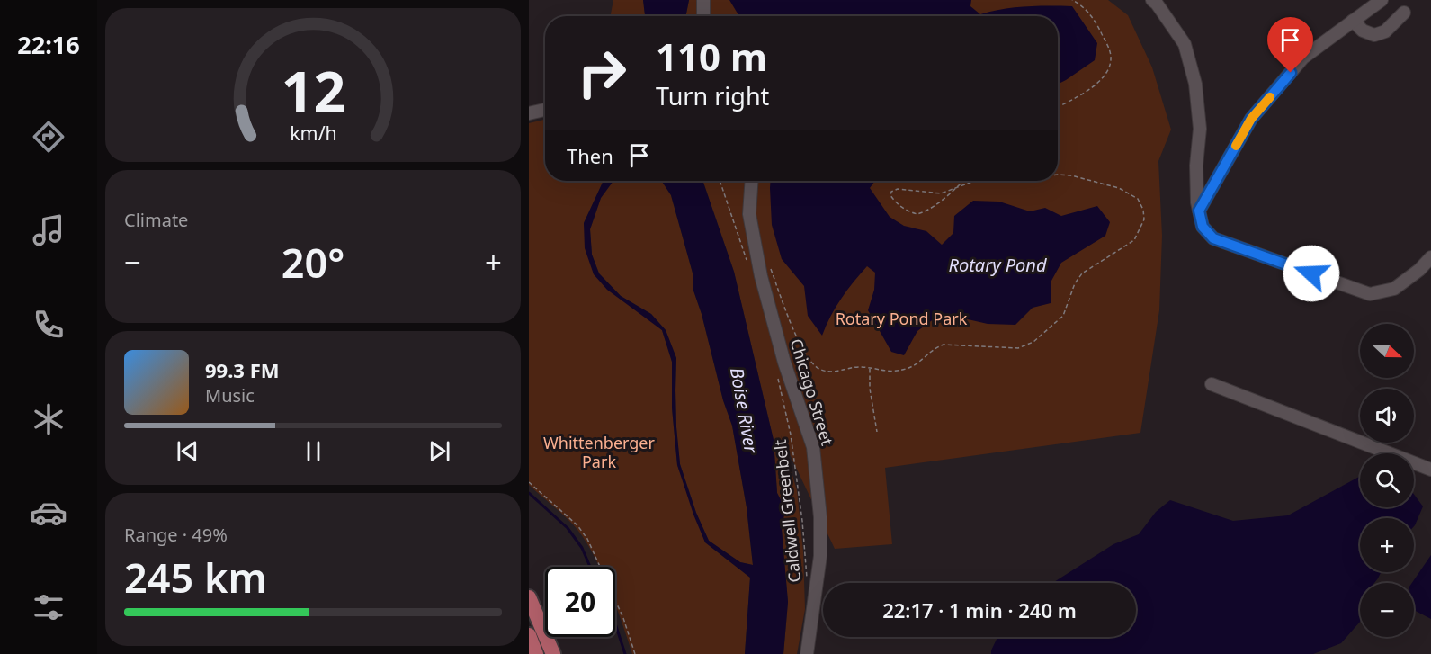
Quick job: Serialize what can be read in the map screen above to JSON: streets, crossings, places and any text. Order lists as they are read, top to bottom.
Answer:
{
  "streets": {
    "street": ["Chicago Street"],
    "path": ["Caldwell Greenbelt"]
  },
  "water": ["Rotary Pond", "Boise River"],
  "parks": ["Rotary Pond Park", "Whittenberger Park"],
  "north": "right",
  "page": {
    "tabs": "22:16",
    "turn": ["110 m", "Turn right"],
    "then": "Then",
    "tile": [
      "Climate",
      ["Range · 49%", "245 km"]
    ],
    "heat": ["−", "20°", "+"],
    "map_buttons": ["+", "−"],
    "song": ["99.3 FM", "Music"],
    "limit": "20",
    "trip": "22:17 · 1 min · 240 m",
    "gauge": ["12", "km/h"]
  }
}
